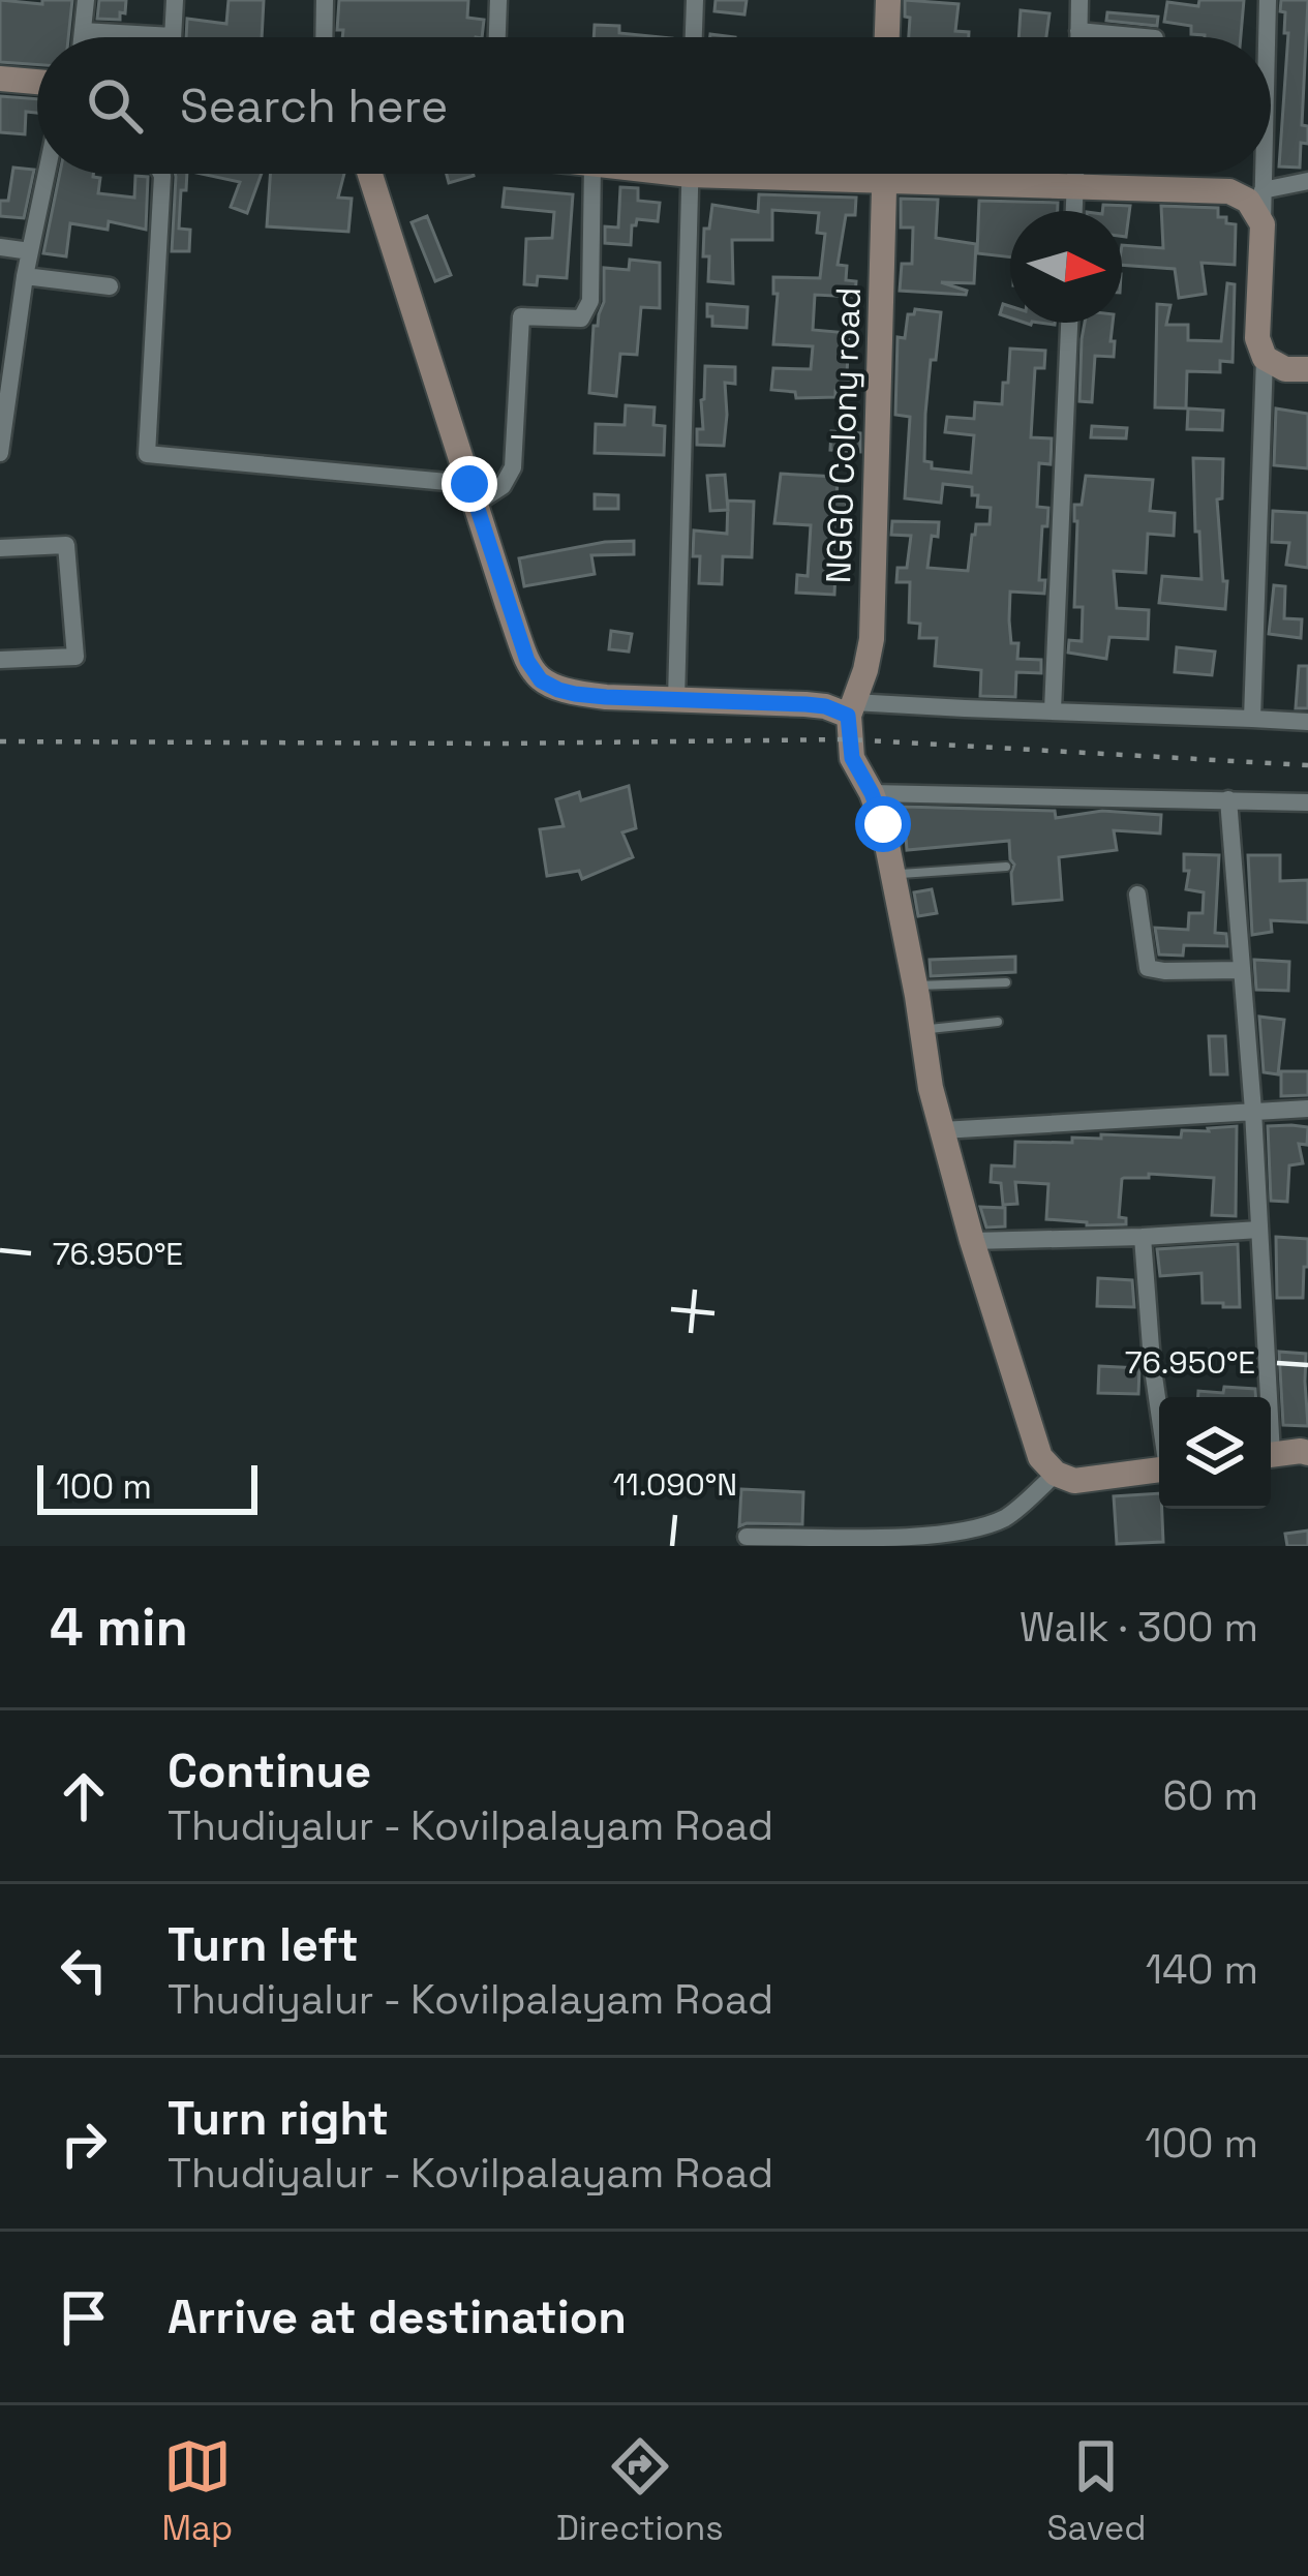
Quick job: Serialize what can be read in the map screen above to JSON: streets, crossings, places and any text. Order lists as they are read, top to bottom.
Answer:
{
  "streets": {
    "main road": ["NGGO Colony road"]
  },
  "scale_bar": "100 m",
  "north": "right",
  "page": {
    "search": "Search here",
    "scale": "100 m",
    "heading": ["4 min", "Walk · 300 m"],
    "list": [
      ["Continue", "Thudiyalur - Kovilpalayam Road", "60 m"],
      ["Turn left", "Thudiyalur - Kovilpalayam Road", "140 m"],
      ["Turn right", "Thudiyalur - Kovilpalayam Road", "100 m"],
      "Arrive at destination"
    ],
    "nav": ["Map", "Directions", "Saved"]
  },
  "coordinates": ["76.950°E", "11.090°N"]
}
